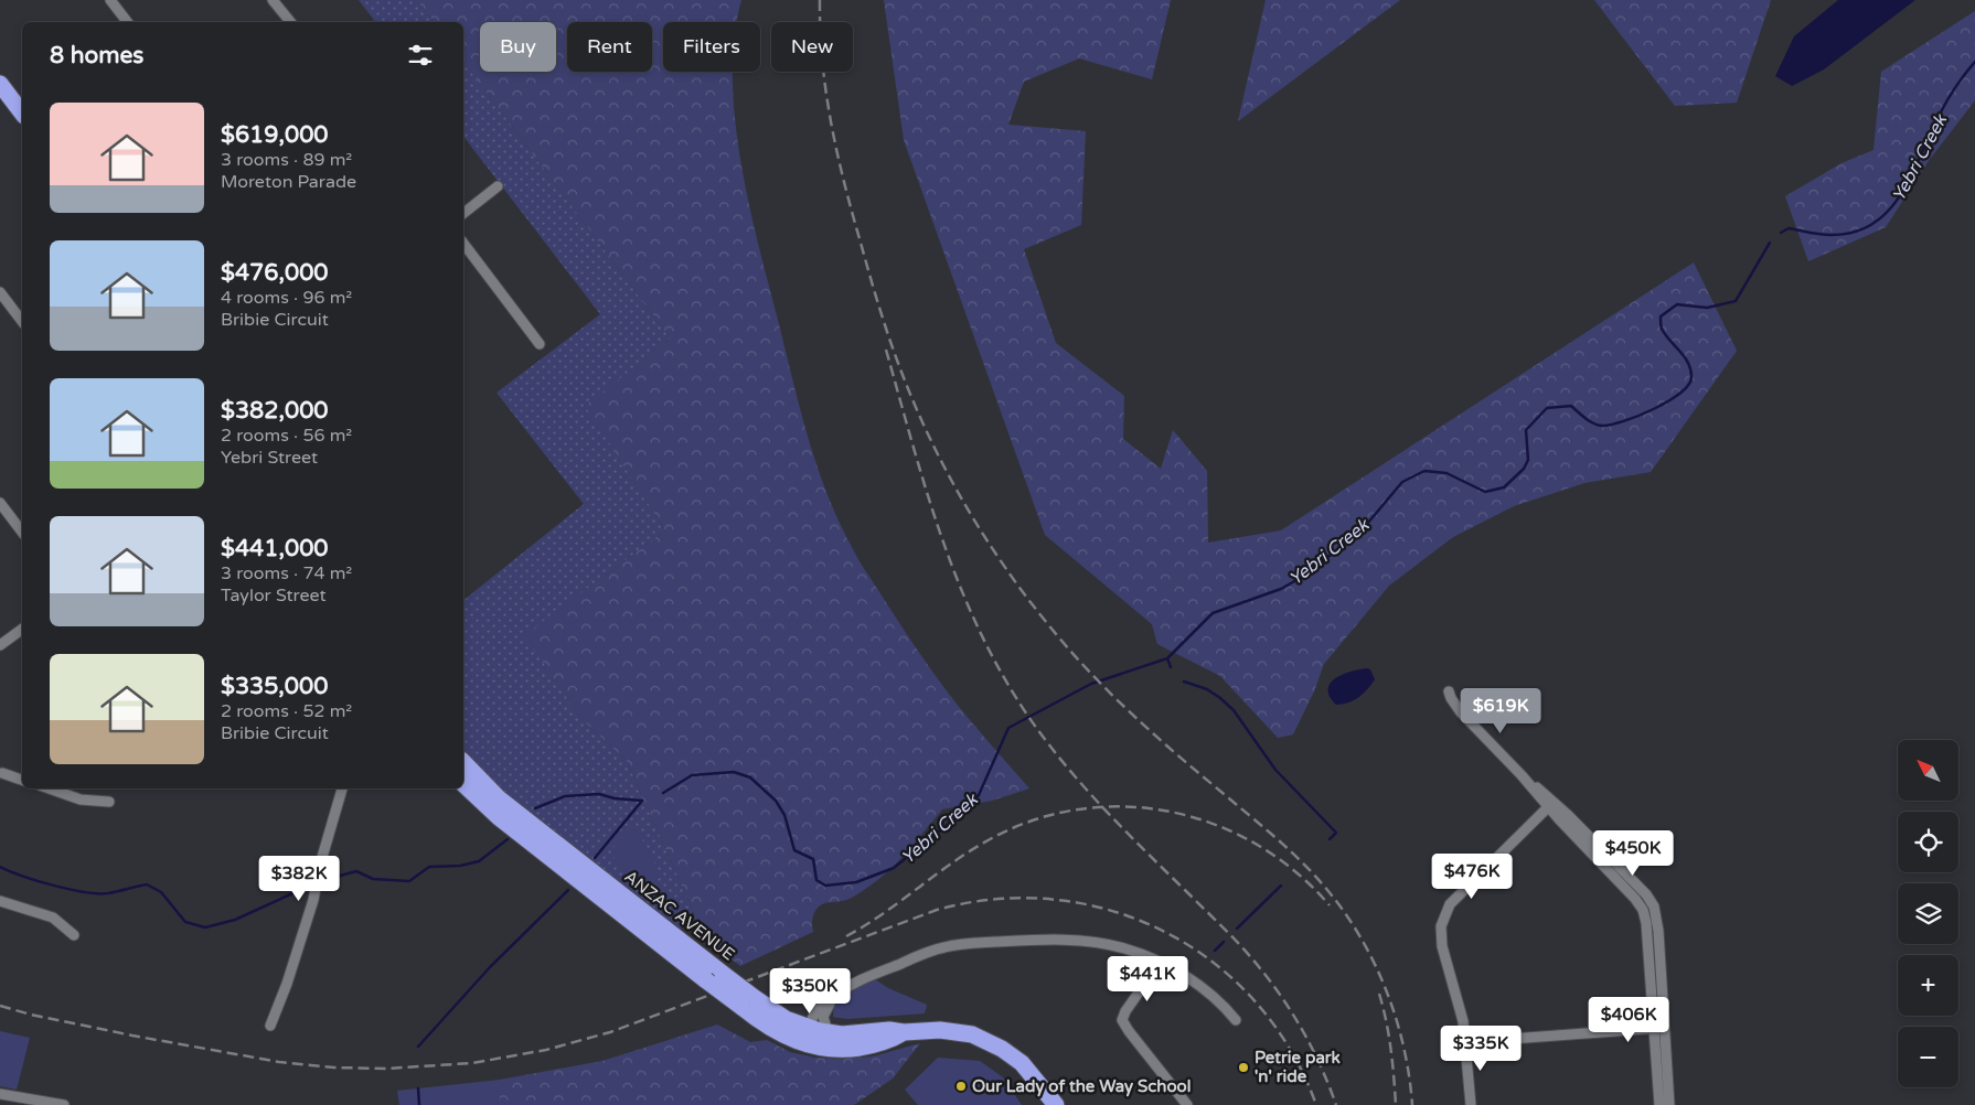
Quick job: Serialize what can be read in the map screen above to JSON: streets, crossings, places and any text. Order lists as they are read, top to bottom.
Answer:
{
  "streets": {
    "highway": ["ANZAC AVENUE"]
  },
  "water": ["Yebri Creek"],
  "places": ["Petrie park 'n' ride", "Our Lady of the Way School"],
  "north": "top left",
  "page": {
    "chip": [
      "Buy",
      "Rent",
      "Filters",
      "New"
    ],
    "heading": "8 homes",
    "list": [
      {
        "name": "$619,000",
        "note": "3 rooms · 89 m² · Moreton Parade"
      },
      {
        "name": "$476,000",
        "note": "4 rooms · 96 m² · Bribie Circuit"
      },
      {
        "name": "$382,000",
        "note": "2 rooms · 56 m² · Yebri Street"
      },
      {
        "name": "$441,000",
        "note": "3 rooms · 74 m² · Taylor Street"
      },
      {
        "name": "$335,000",
        "note": "2 rooms · 52 m² · Bribie Circuit"
      }
    ],
    "price": [
      "$619K",
      "$450K",
      "$476K",
      "$382K",
      "$441K",
      "$350K",
      "$406K",
      "$335K"
    ],
    "map_buttons": ["+", "−"]
  }
}
